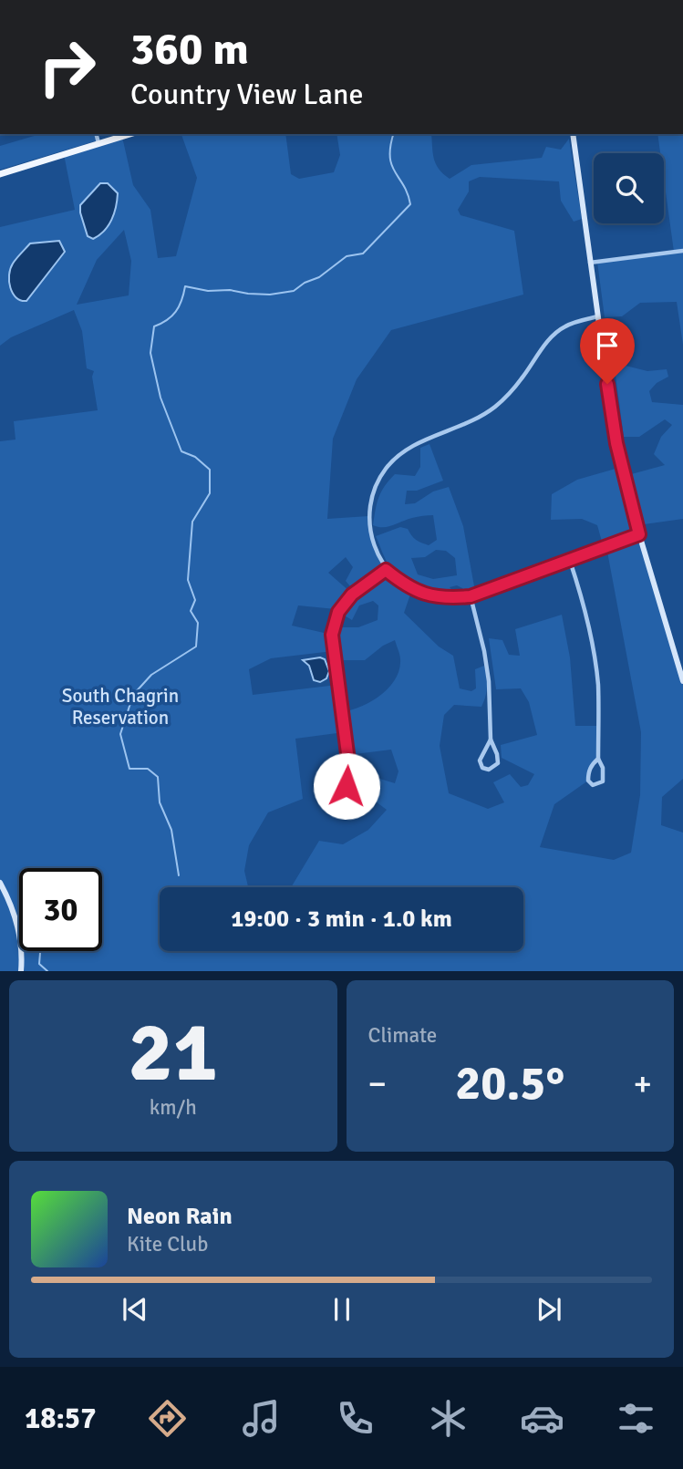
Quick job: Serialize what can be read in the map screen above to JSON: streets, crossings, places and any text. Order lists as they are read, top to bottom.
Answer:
{
  "parks": ["South Chagrin Reservation"],
  "page": {
    "turn": ["360 m", "Country View Lane"],
    "limit": "30",
    "trip": "19:00 · 3 min · 1.0 km",
    "tile": [
      ["21", "km/h"],
      "Climate"
    ],
    "heat": ["−", "20.5°", "+"],
    "song": ["Neon Rain", "Kite Club"],
    "tabs": "18:57"
  }
}
